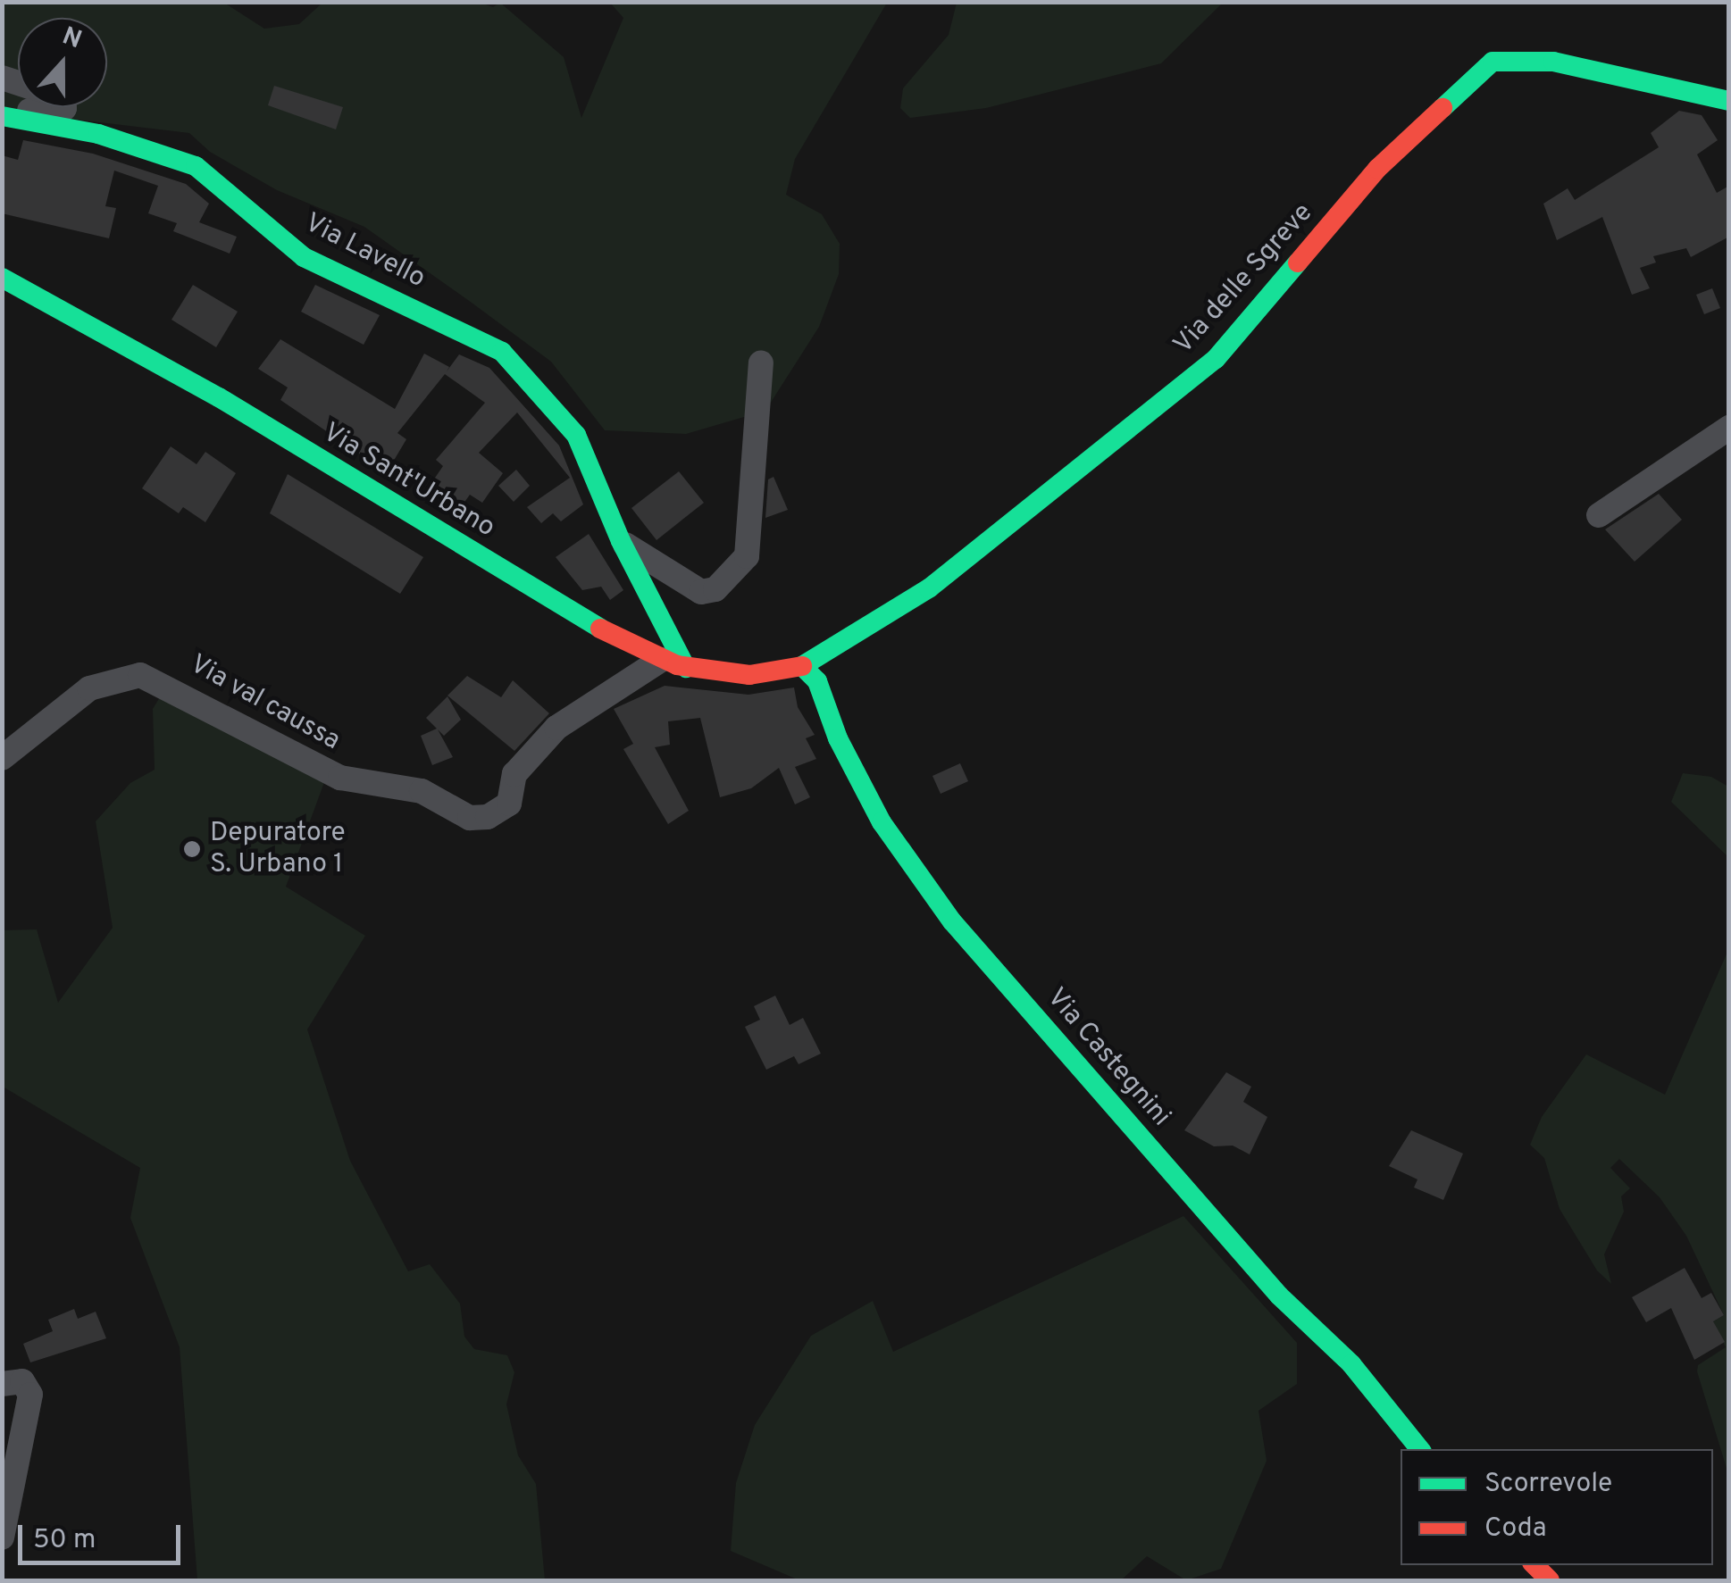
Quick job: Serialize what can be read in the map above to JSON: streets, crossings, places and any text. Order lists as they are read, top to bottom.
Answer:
{
  "streets": {
    "street": [
      "Via Lavello",
      "Via delle Sgreve",
      "Via Sant'Urbano",
      "Via val caussa",
      "Via Castegnini"
    ]
  },
  "crossings": [
    ["Via Lavello", "Via Sant'Urbano"],
    ["Via delle Sgreve", "Via Sant'Urbano"],
    ["Via delle Sgreve", "Via Castegnini"],
    ["Via Sant'Urbano", "Via val caussa"],
    ["Via Sant'Urbano", "Via Castegnini"]
  ],
  "places": ["Depuratore S. Urbano 1"],
  "legend": ["Scorrevole", "Coda"],
  "scale_bar": "50 m",
  "north": "top"
}
